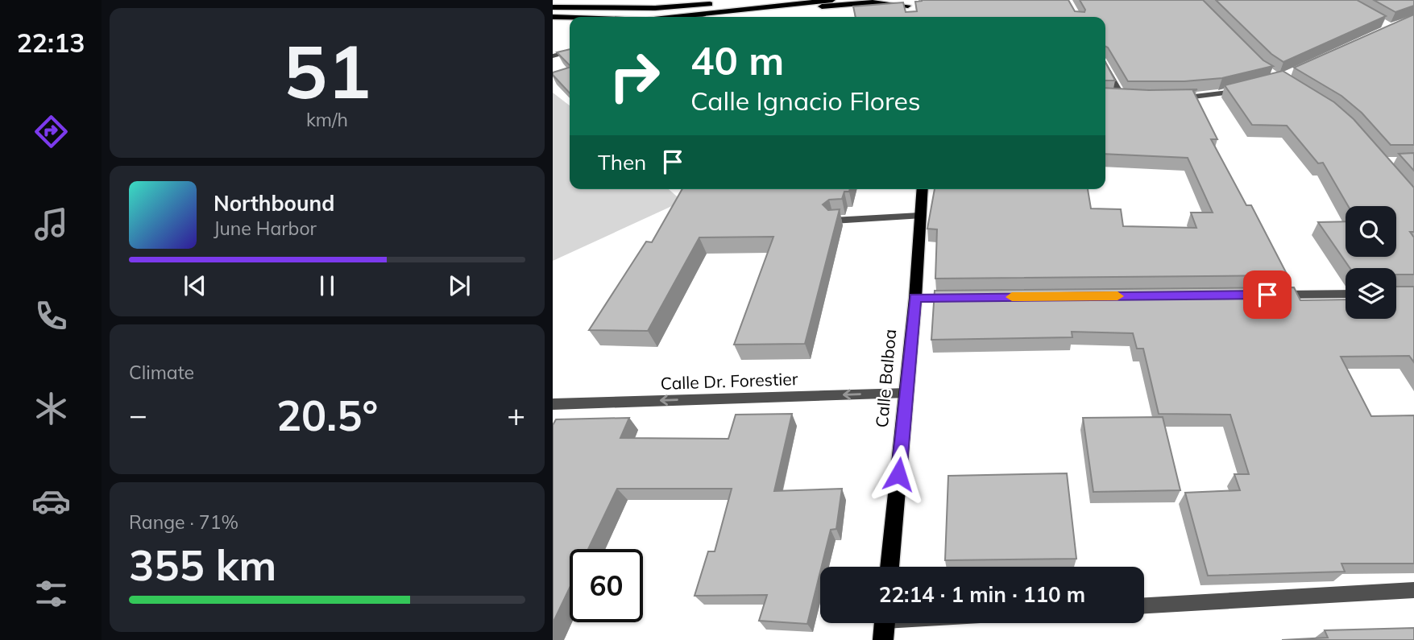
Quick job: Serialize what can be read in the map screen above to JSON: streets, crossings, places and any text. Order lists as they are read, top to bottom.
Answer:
{
  "streets": {
    "main road": ["Calle Balboa"],
    "street": ["Calle Dr. Forestier"]
  },
  "crossings": [
    ["Calle Balboa", "Calle Dr. Forestier"]
  ],
  "one_way": ["Calle Dr. Forestier"],
  "page": {
    "tabs": "22:13",
    "tile": [
      ["51", "km/h"],
      "Climate",
      ["Range · 71%", "355 km"]
    ],
    "turn": ["40 m", "Calle Ignacio Flores"],
    "then": "Then",
    "song": ["Northbound", "June Harbor"],
    "heat": ["−", "20.5°", "+"],
    "limit": "60",
    "trip": "22:14 · 1 min · 110 m"
  }
}
